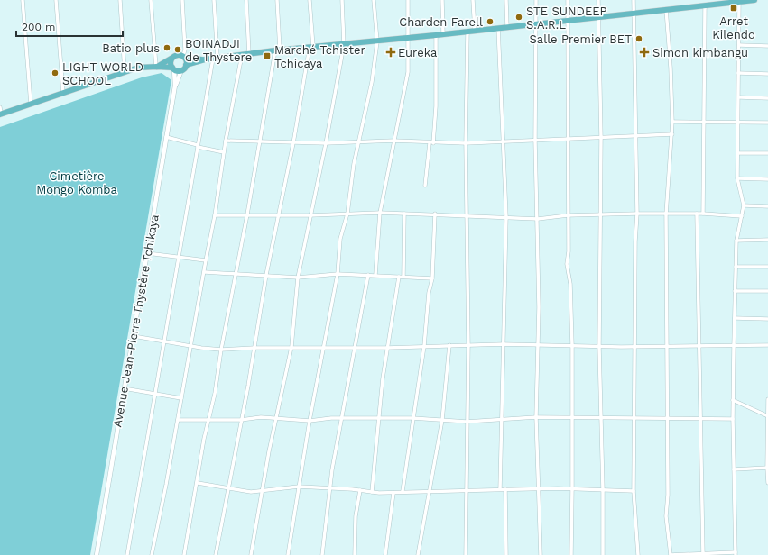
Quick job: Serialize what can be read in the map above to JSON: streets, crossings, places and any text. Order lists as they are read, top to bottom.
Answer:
{
  "streets": {
    "street": ["Avenue Jean-Pierre Thystère Tchikaya"]
  },
  "parks": ["Cimetière Mongo Komba"],
  "places": {
    "transit": ["Arret Kilendo", "Marché Tchister Tchicaya"],
    "other": [
      "STE SUNDEEP S.A.R.L",
      "Charden Farell",
      "Salle Premier BET",
      "Batio plus",
      "BOINADJI de Thystere",
      "LIGHT WORLD SCHOOL"
    ],
    "health": ["Eureka", "Simon kimbangu"]
  },
  "scale_bar": "200 m"
}
